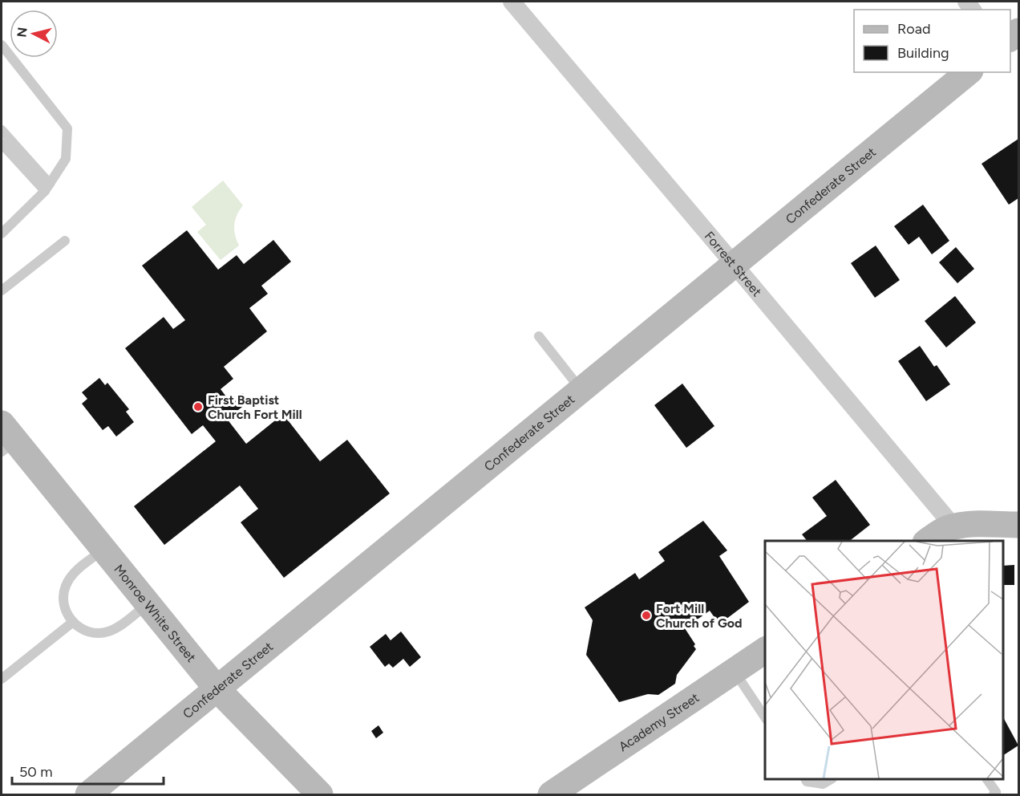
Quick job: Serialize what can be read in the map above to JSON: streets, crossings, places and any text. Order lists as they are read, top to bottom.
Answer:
{
  "streets": {
    "street": [
      "Confederate Street",
      "Forrest Street",
      "Monroe White Street",
      "Academy Street"
    ]
  },
  "crossings": [
    ["Confederate Street", "Forrest Street"],
    ["Confederate Street", "Monroe White Street"]
  ],
  "places": ["First Baptist Church Fort Mill", "Fort Mill Church of God"],
  "legend": ["Road", "Building"],
  "scale_bar": "50 m",
  "north": "left"
}
